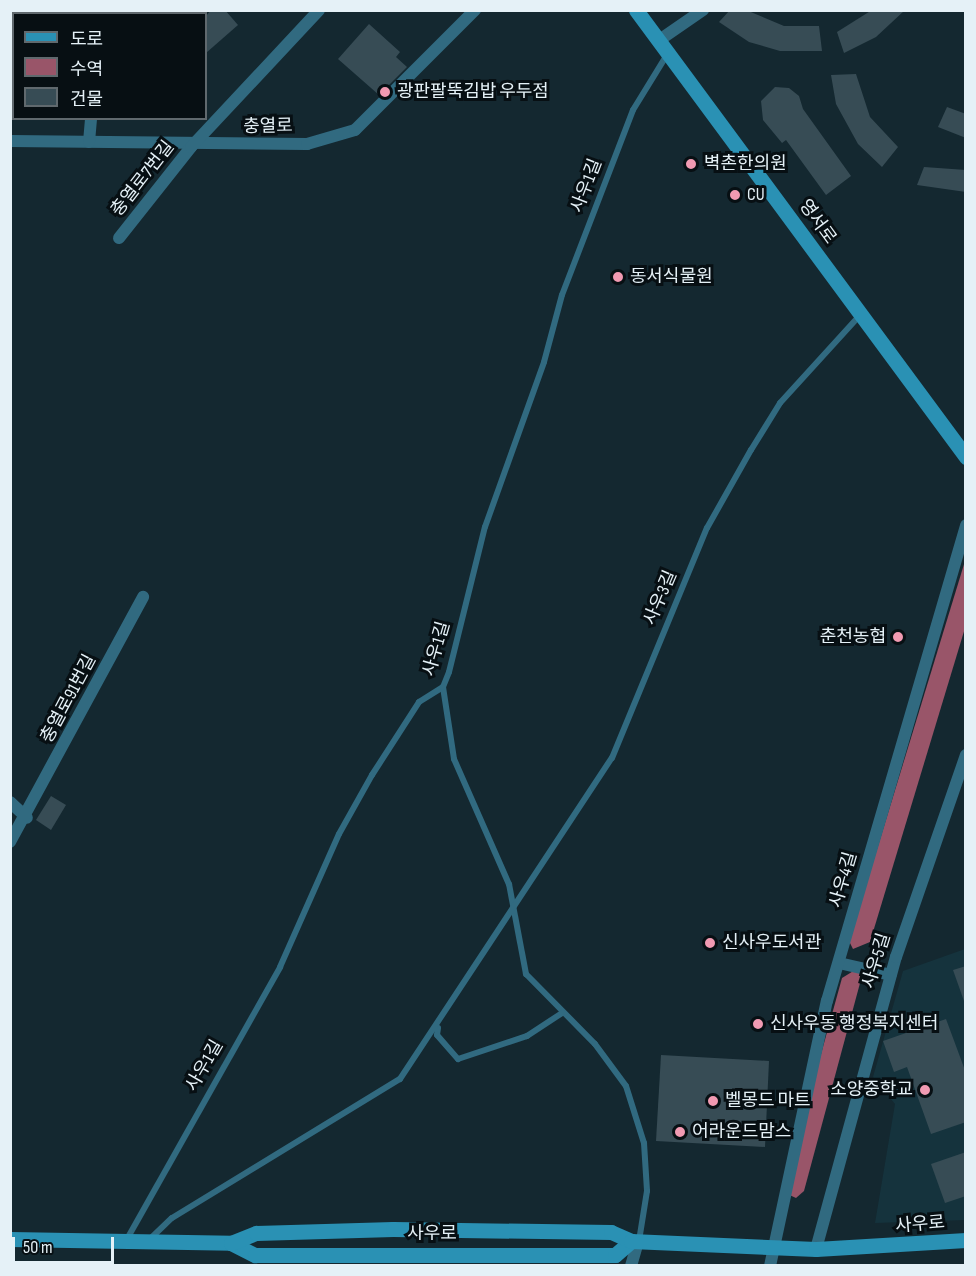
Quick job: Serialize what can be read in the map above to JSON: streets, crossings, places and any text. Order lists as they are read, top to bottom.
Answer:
{
  "streets": {
    "street": [
      "충열로",
      "충열로7번길",
      "영서로",
      "충열로91번길",
      "사우4길",
      "사우5길",
      "사우로"
    ],
    "lane": ["사우1길", "사우3길"]
  },
  "crossings": [
    ["충열로", "충열로7번길"],
    ["사우1길", "영서로"],
    ["사우1길", "사우로"],
    ["영서로", "사우3길"],
    ["사우3길", "사우로"],
    ["사우4길", "사우로"],
    ["사우5길", "사우로"]
  ],
  "places": [
    "광판팔뚝김밥 우두점",
    "벽촌한의원",
    "CU",
    "동서식물원",
    "춘천농협",
    "신사우도서관",
    "신사우동 행정복지센터",
    "소양중학교",
    "벨몽드 마트",
    "어라운드맘스"
  ],
  "legend": ["도로", "수역", "건물"],
  "scale_bar": "50 m"
}
